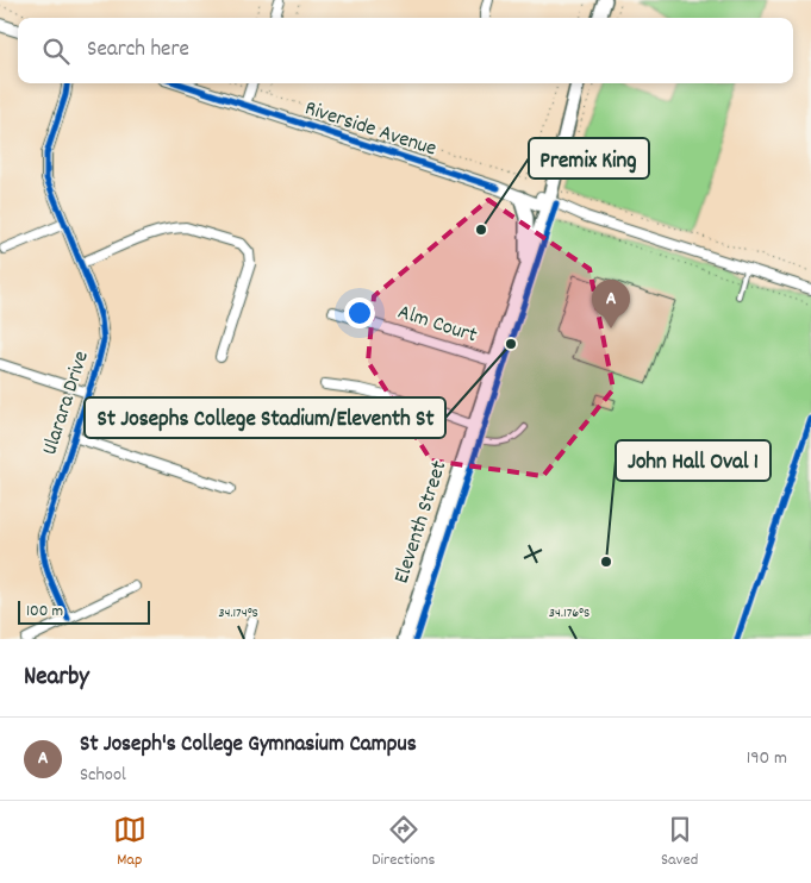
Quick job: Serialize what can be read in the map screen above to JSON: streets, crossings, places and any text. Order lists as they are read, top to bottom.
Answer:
{
  "streets": {
    "main road": ["Eleventh Street"],
    "street": ["Riverside Avenue", "Alm Court", "Ularara Drive"]
  },
  "crossings": [
    ["Riverside Avenue", "Eleventh Street"],
    ["Alm Court", "Eleventh Street"]
  ],
  "places": ["Premix King", "St Josephs College Stadium/Eleventh St", "John Hall Oval 1"],
  "scale_bar": "100 m",
  "page": {
    "search": "Search here",
    "pins": "A",
    "scale": "100 m",
    "heading": "Nearby",
    "list": [
      {
        "mark": "A",
        "name": "St Joseph's College Gymnasium Campus",
        "note": "School",
        "value": "190 m"
      }
    ],
    "nav": ["Map", "Directions", "Saved"]
  },
  "coordinates": ["34.174°S", "34.176°S"]
}
